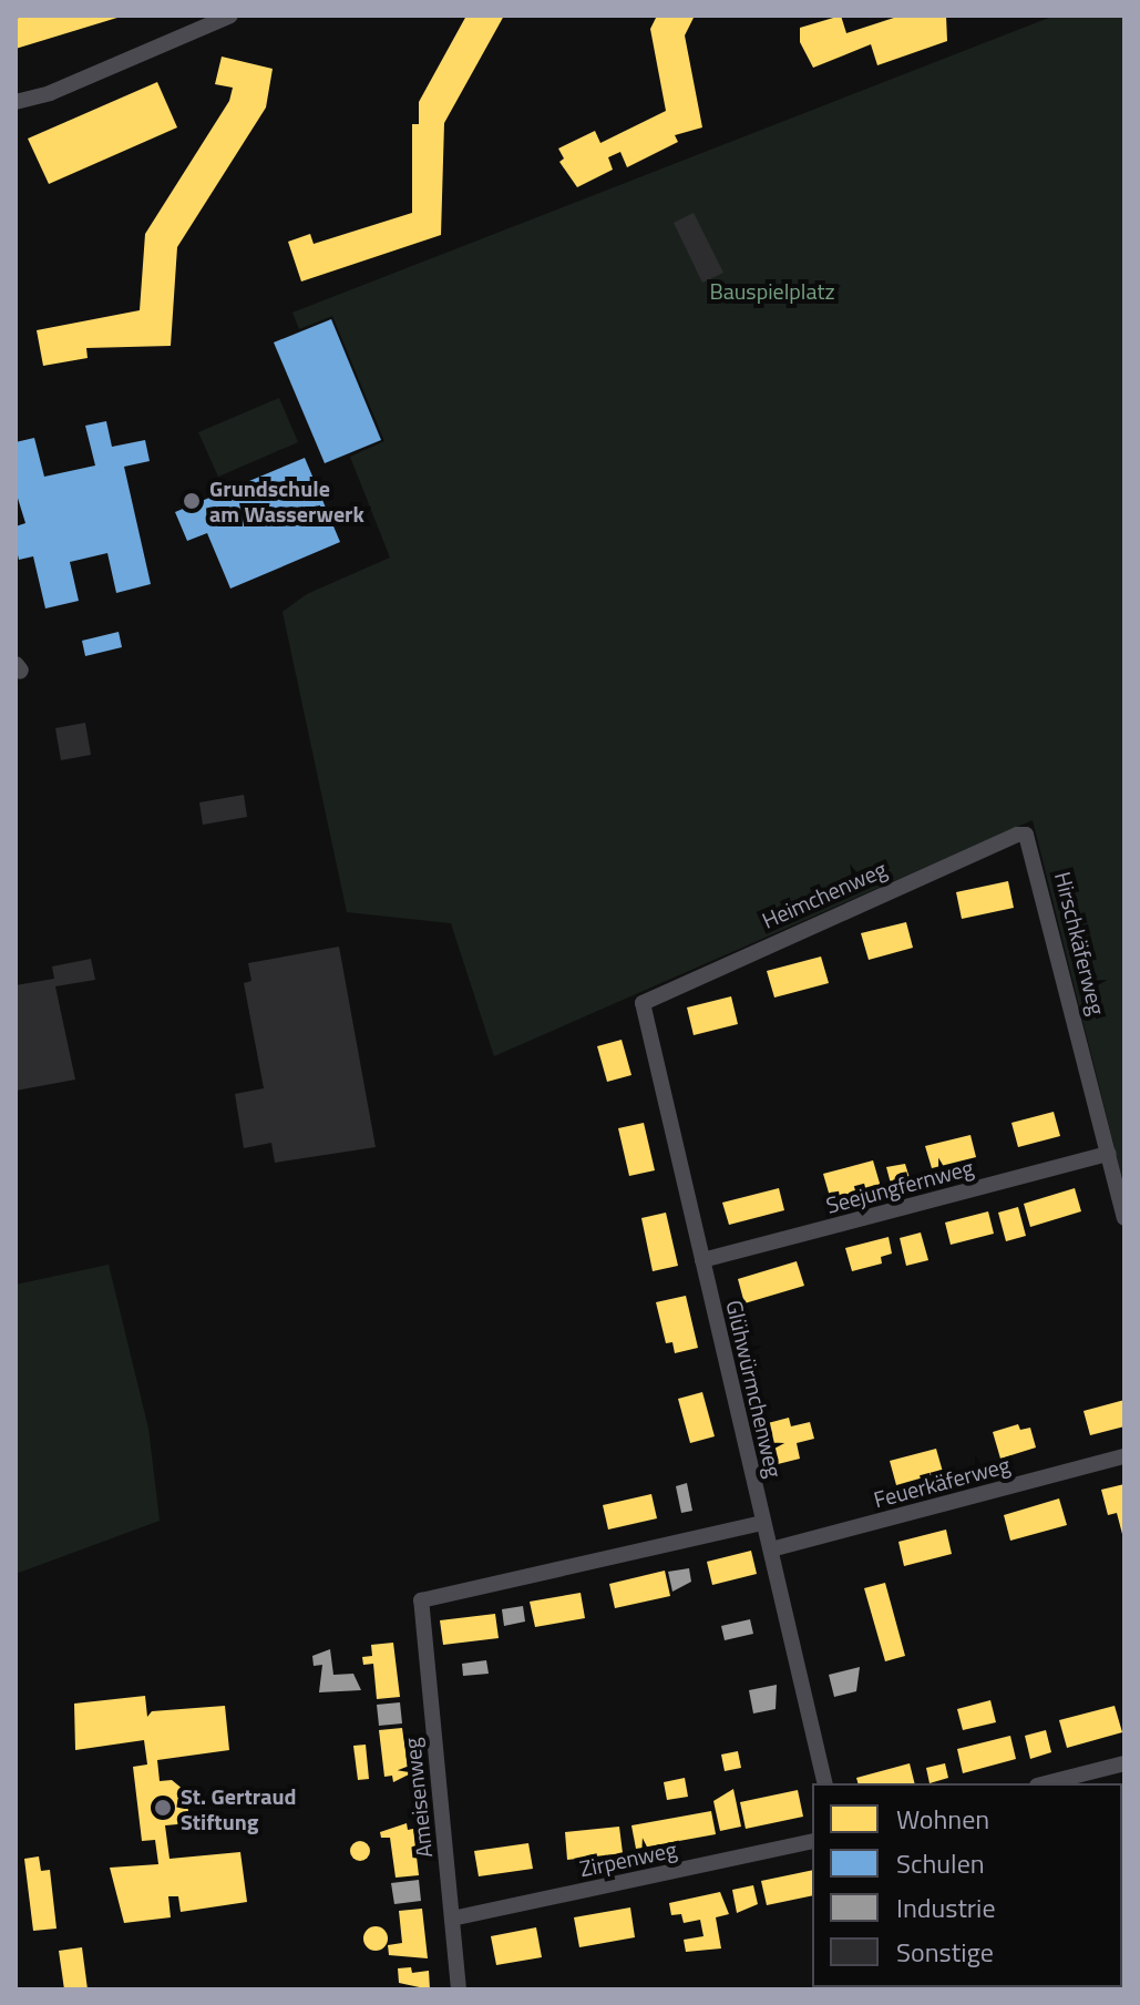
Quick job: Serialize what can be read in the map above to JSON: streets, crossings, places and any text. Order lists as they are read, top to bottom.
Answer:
{
  "streets": {
    "street": [
      "Heimchenweg",
      "Hirschkäferweg",
      "Seejungfernweg",
      "Glühwürmchenweg",
      "Feuerkäferweg",
      "Ameisenweg",
      "Zirpenweg"
    ]
  },
  "crossings": [
    ["Heimchenweg", "Hirschkäferweg"],
    ["Heimchenweg", "Glühwürmchenweg"],
    ["Hirschkäferweg", "Seejungfernweg"],
    ["Seejungfernweg", "Glühwürmchenweg"],
    ["Glühwürmchenweg", "Feuerkäferweg"],
    ["Glühwürmchenweg", "Ameisenweg"],
    ["Ameisenweg", "Zirpenweg"]
  ],
  "parks": ["Bauspielplatz"],
  "places": ["Grundschule am Wasserwerk", "St. Gertraud Stiftung"],
  "legend": [
    "Wohnen",
    "Schulen",
    "Industrie",
    "Sonstige"
  ]
}
